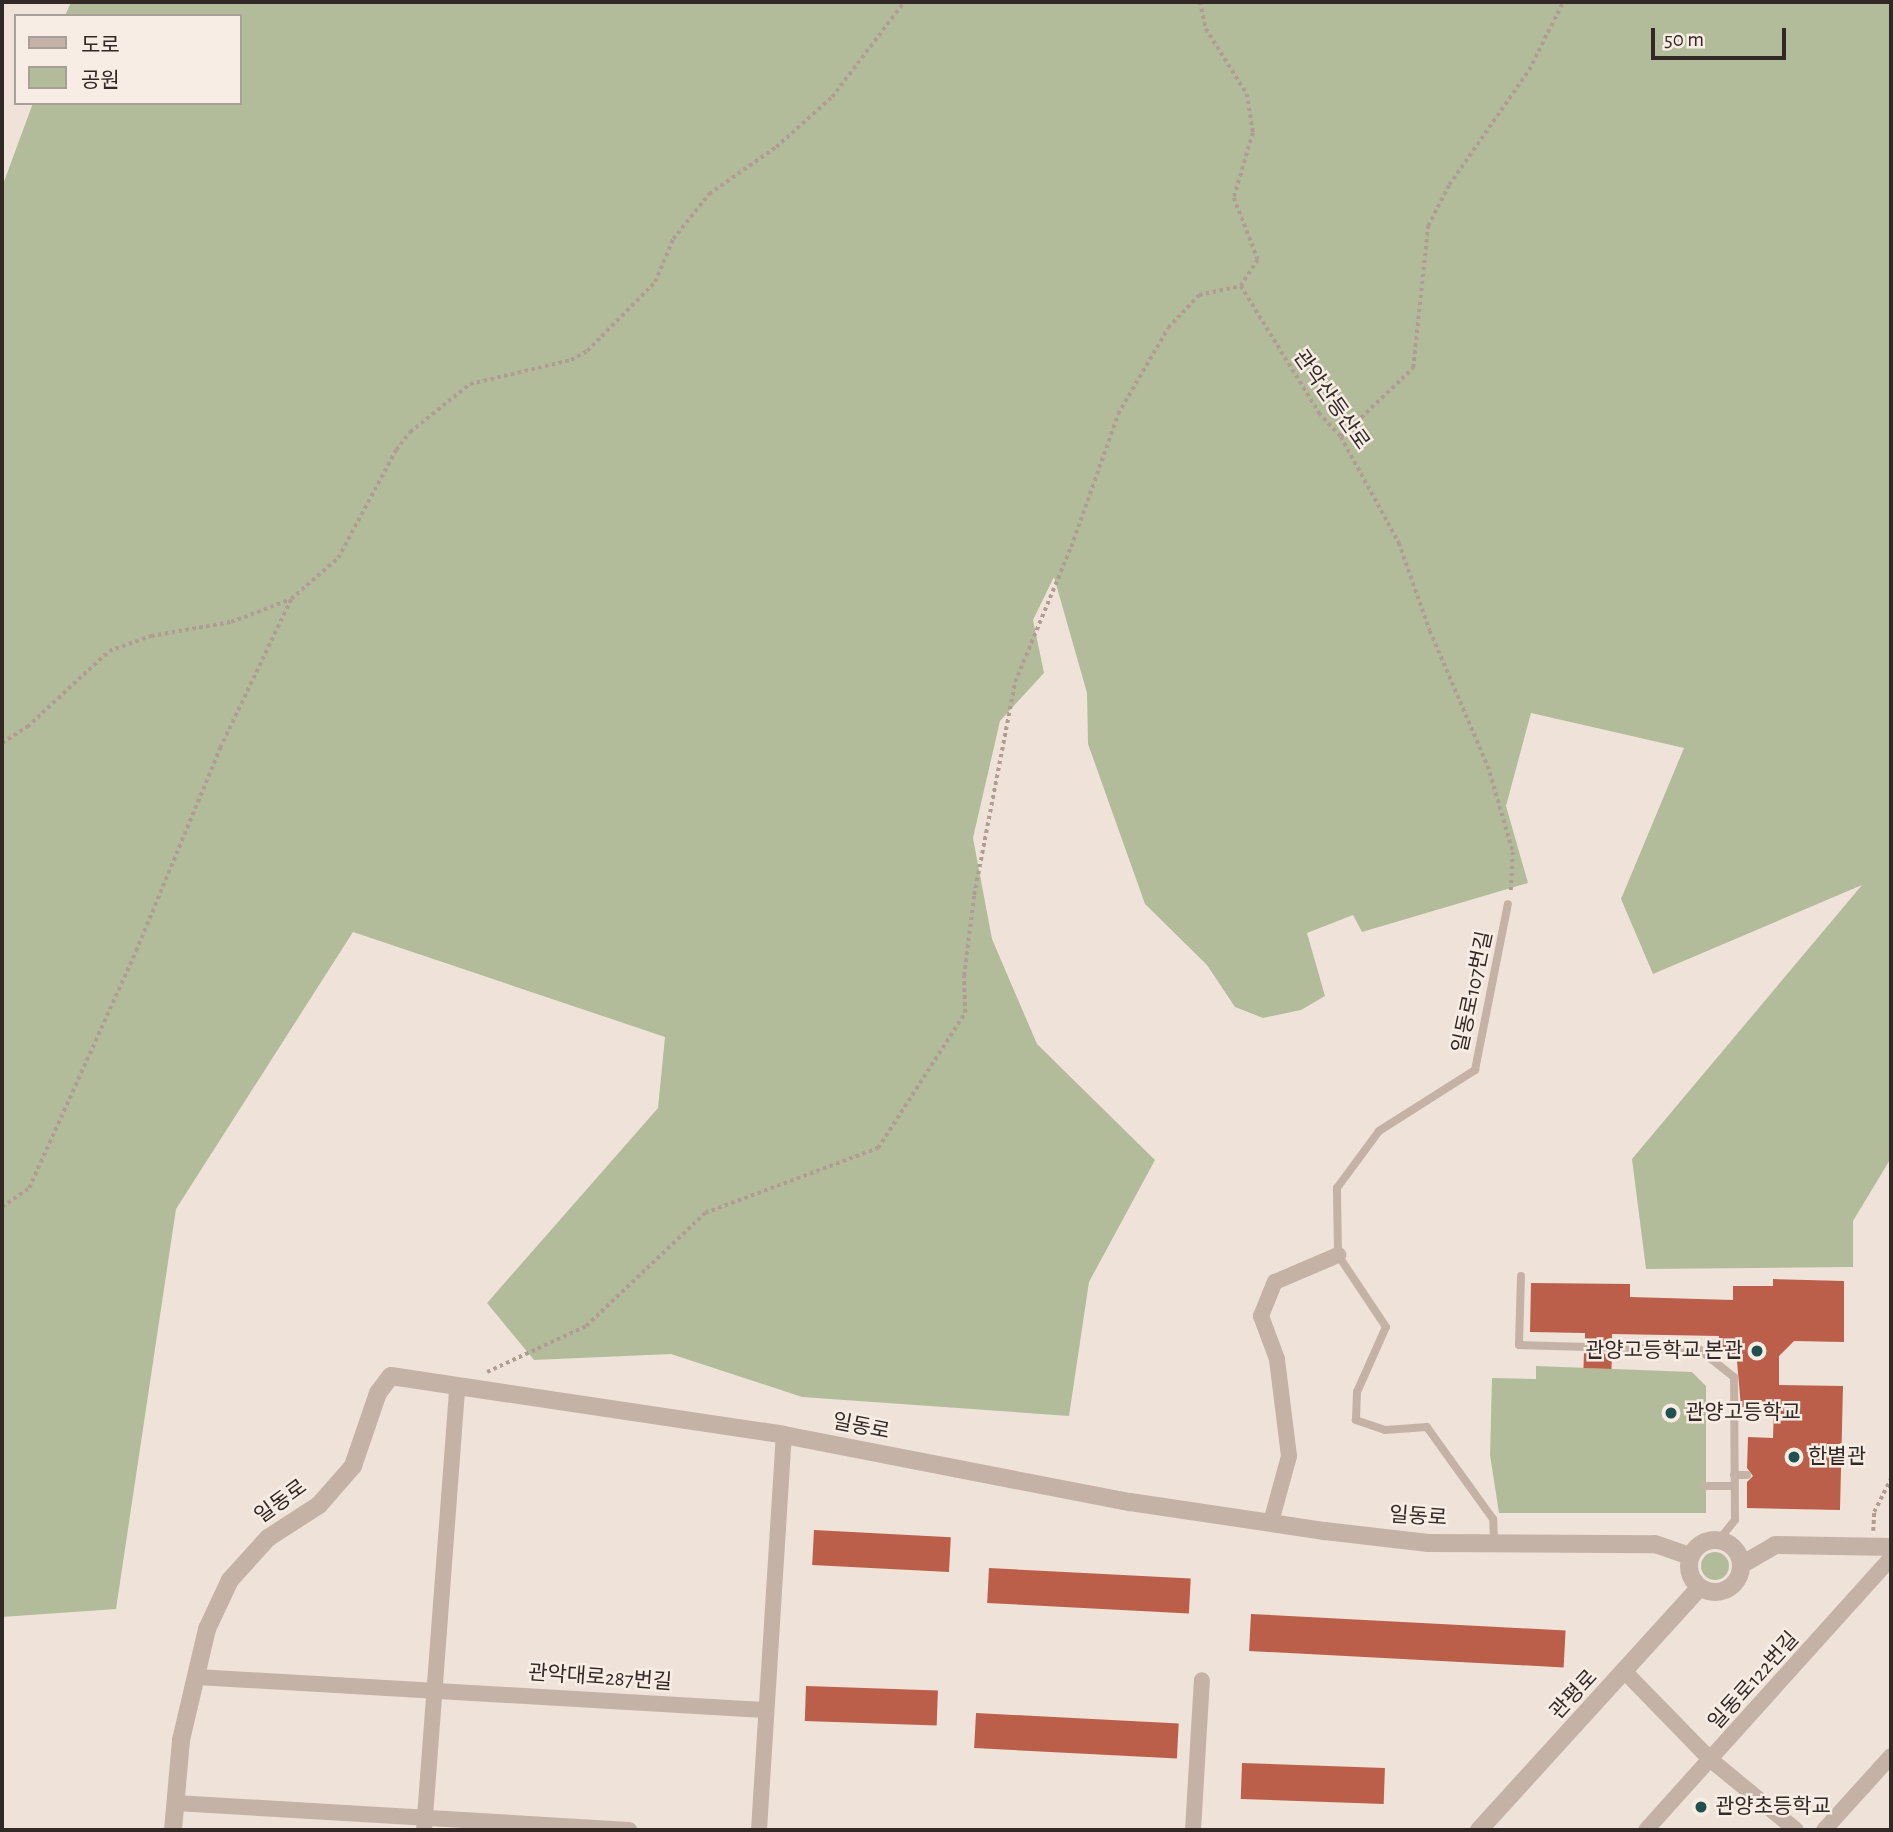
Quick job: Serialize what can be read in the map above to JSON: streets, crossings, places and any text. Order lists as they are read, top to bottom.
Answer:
{
  "streets": {
    "street": [
      "일동로",
      "관악대로287번길",
      "일동로122번길",
      "관평로"
    ],
    "lane": ["일동로107번길"],
    "path": ["관악산등산로"]
  },
  "crossings": [
    ["관악산등산로", "일동로107번길"],
    ["일동로", "관평로"]
  ],
  "places": [
    "관양고등학교 본관",
    "관양고등학교",
    "한볕관",
    "관양초등학교"
  ],
  "legend": ["도로", "공원"],
  "scale_bar": "50 m"
}
